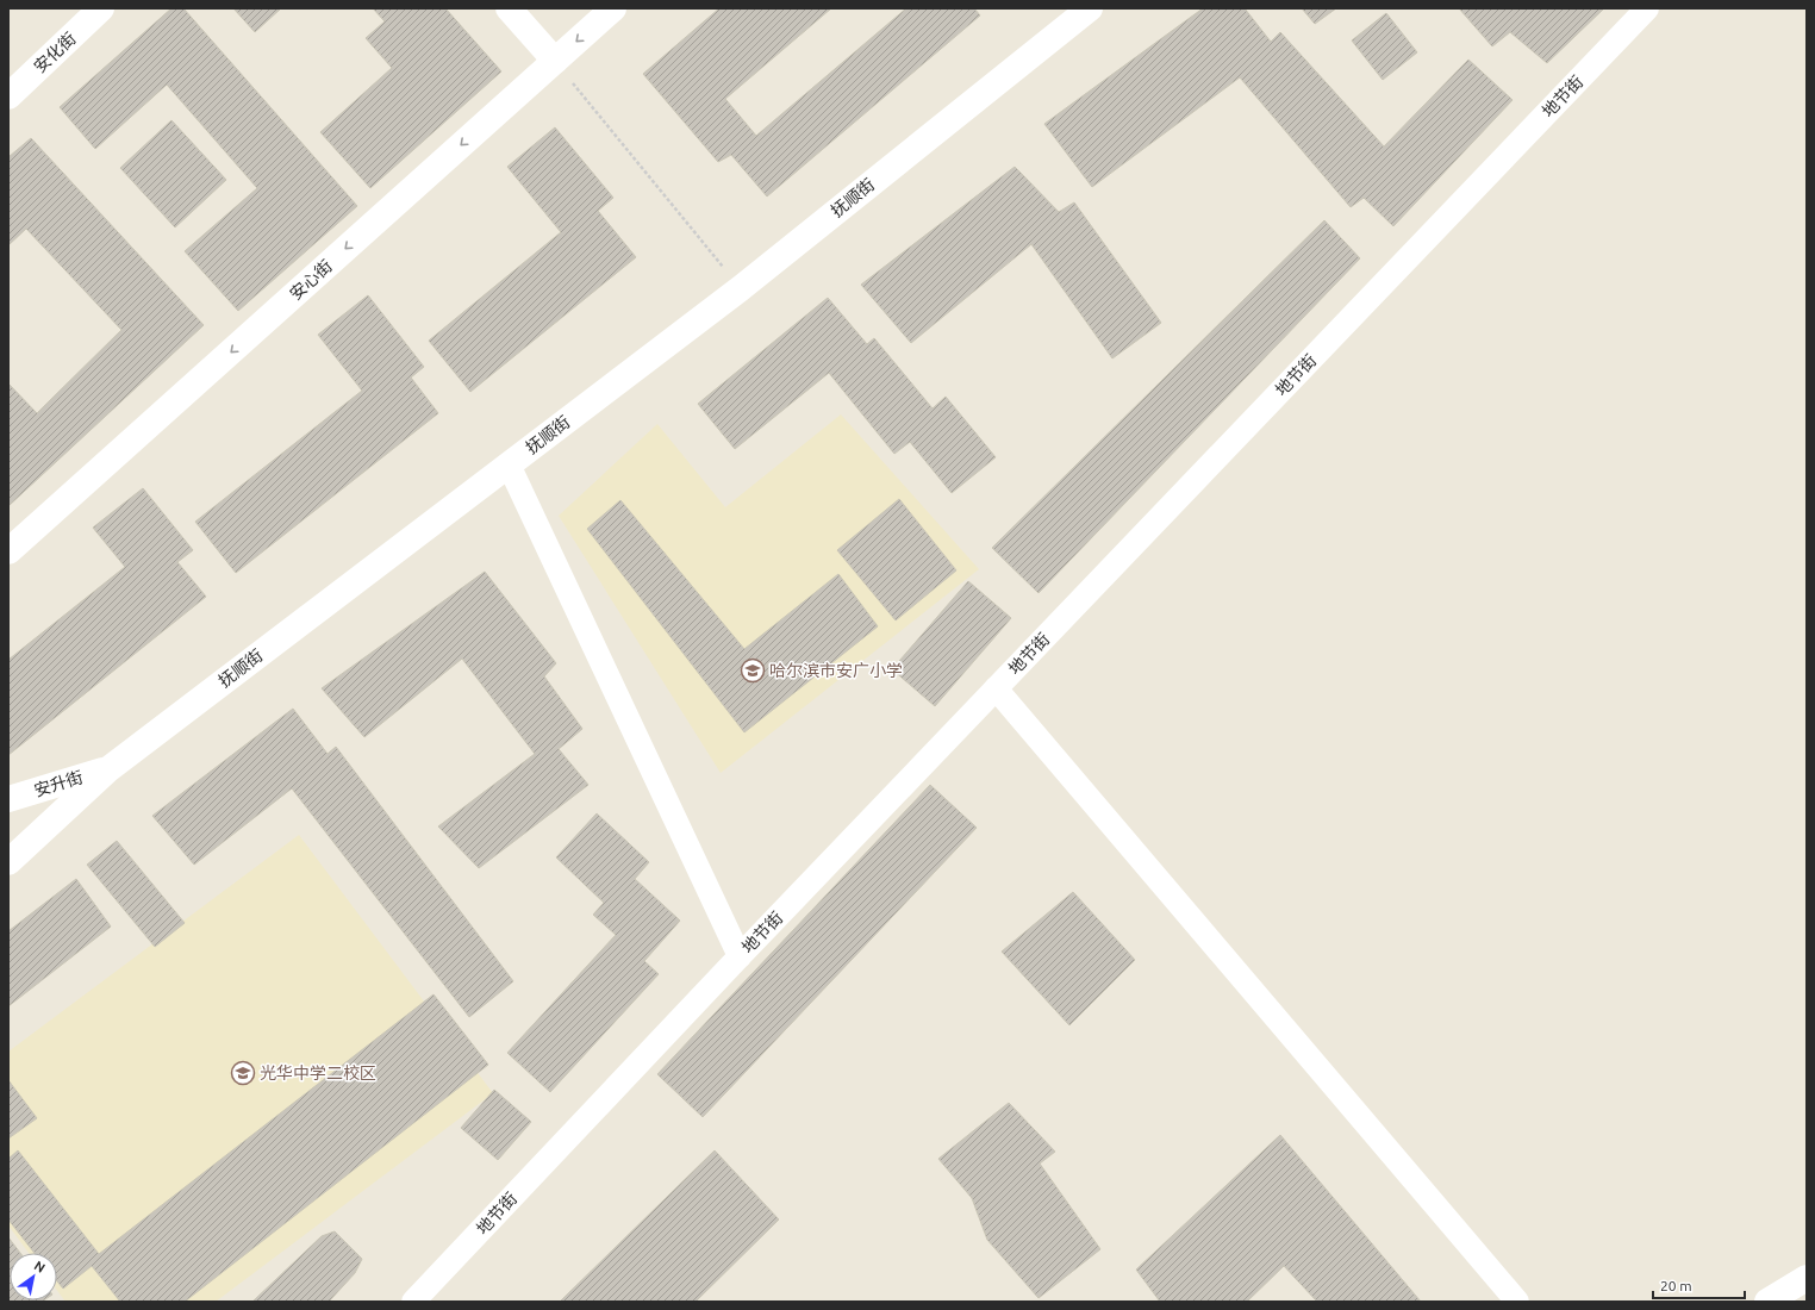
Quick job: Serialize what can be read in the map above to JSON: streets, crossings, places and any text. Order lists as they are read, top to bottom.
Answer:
{
  "streets": {
    "main road": [
      "安化街",
      "抚顺街",
      "安心街",
      "安升街"
    ],
    "street": ["地节街"]
  },
  "crossings": [
    ["抚顺街", "安升街"]
  ],
  "one_way": ["安心街"],
  "places": {
    "school or university": ["哈尔滨市安广小学", "光华中学二校区"]
  },
  "scale_bar": "20 m",
  "north": "top right"
}
